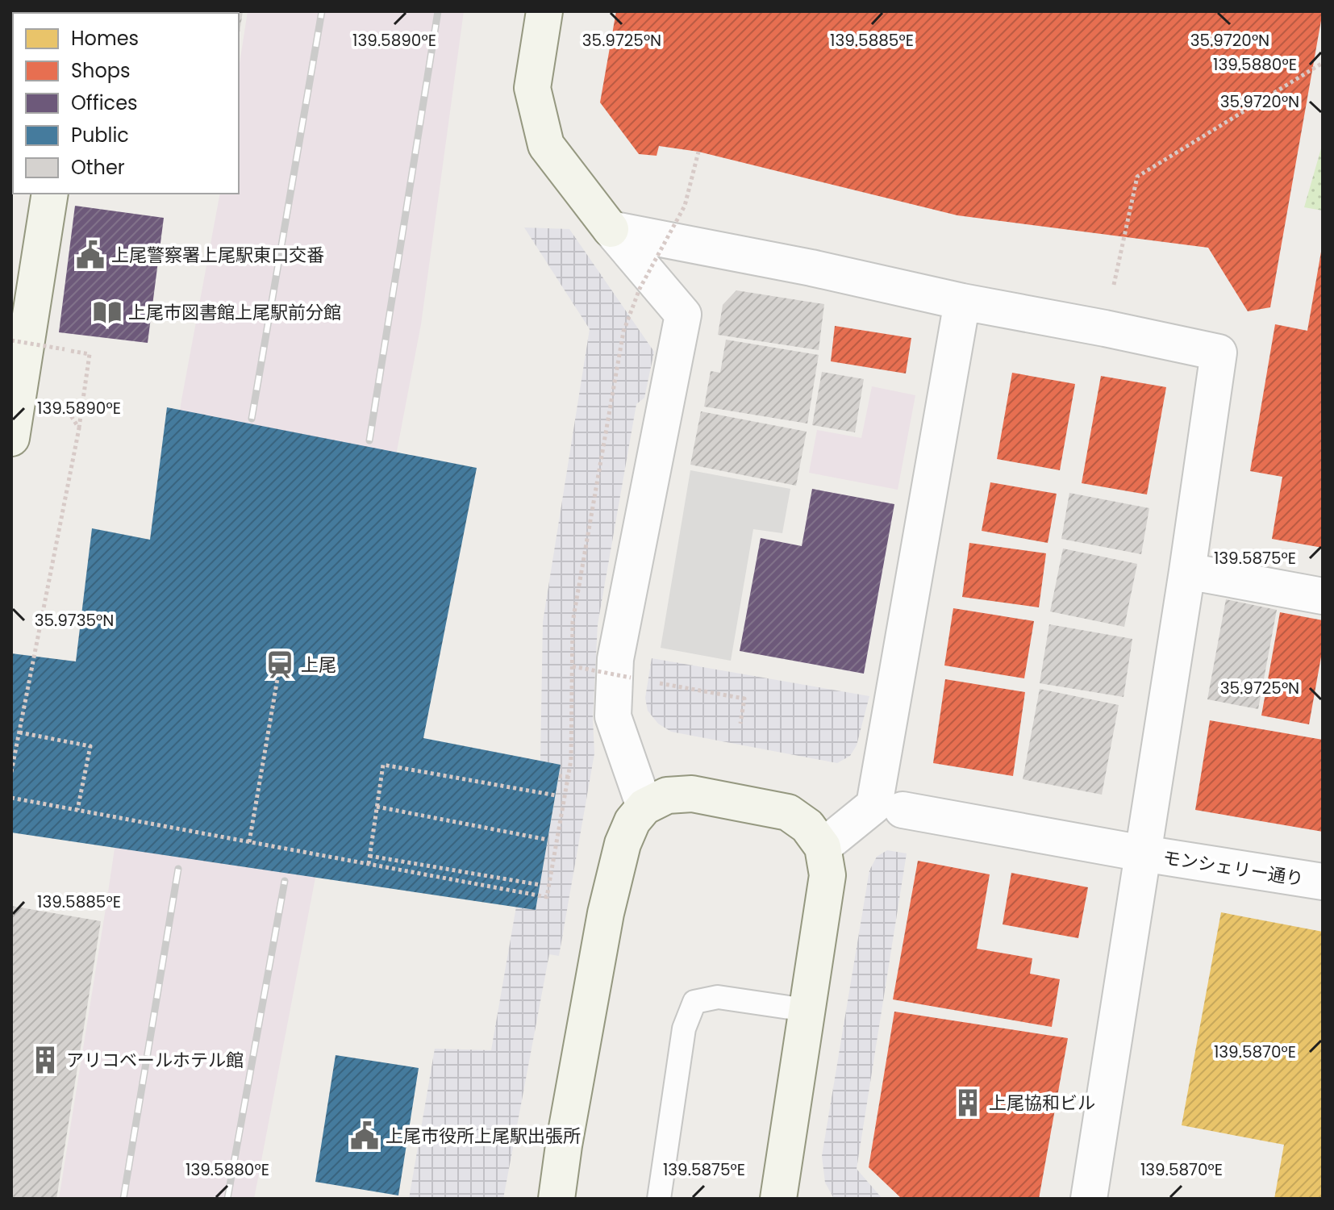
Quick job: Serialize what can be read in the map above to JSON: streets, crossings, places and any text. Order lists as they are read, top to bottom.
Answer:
{
  "streets": {
    "street": ["モンシェリー通り"]
  },
  "places": {
    "public building": ["上尾警察署上尾駅東口交番", "上尾市役所上尾駅出張所"],
    "library": ["上尾市図書館上尾駅前分館"],
    "station": ["上尾"],
    "building": ["アリコベールホテル館", "上尾協和ビル"]
  },
  "legend": [
    "Homes",
    "Shops",
    "Offices",
    "Public",
    "Other"
  ],
  "coordinates": [
    "35.9725°N",
    "35.9720°N",
    "139.5885°E",
    "139.5890°E",
    "139.5880°E",
    "139.5875°E",
    "35.9735°N",
    "139.5870°E"
  ]
}
